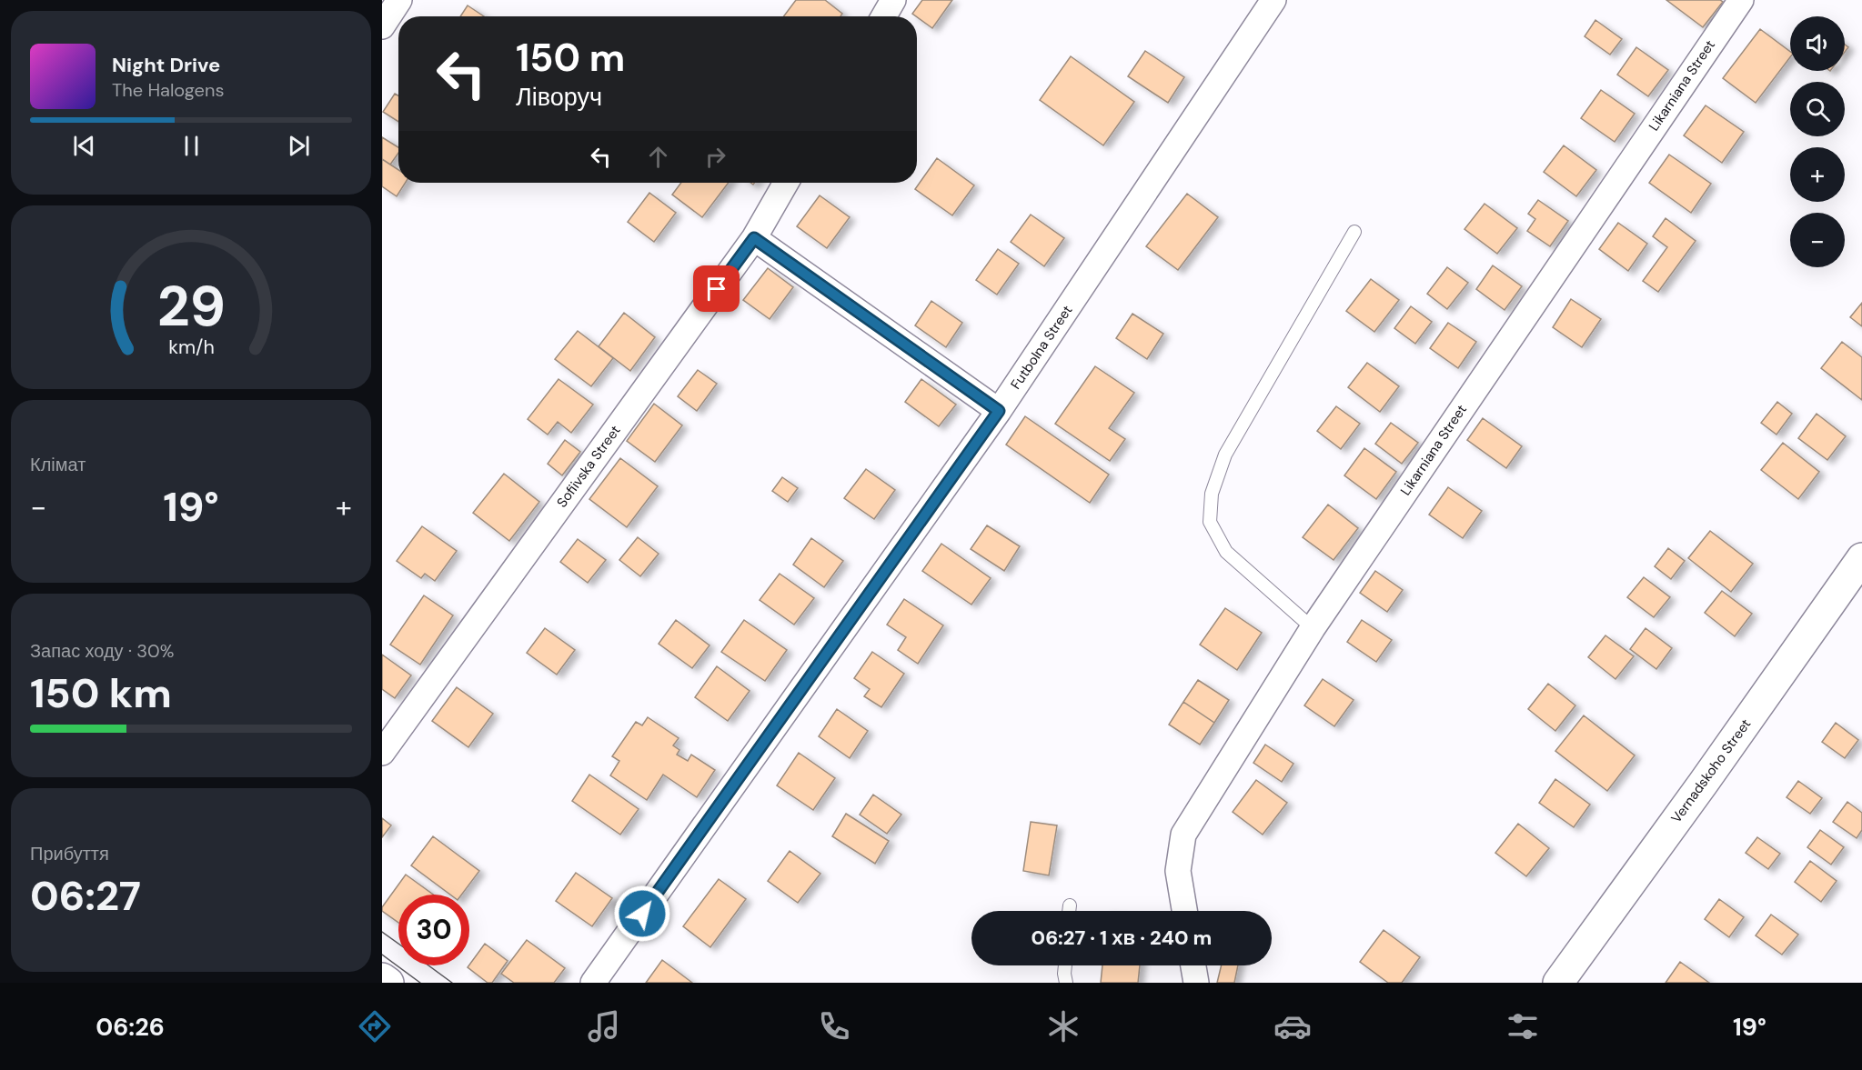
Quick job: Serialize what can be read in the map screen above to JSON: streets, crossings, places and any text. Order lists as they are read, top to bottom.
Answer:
{
  "streets": {
    "street": [
      "Likarniana Street",
      "Futbolna Street",
      "Sofiivska Street",
      "Vernadskoho Street"
    ]
  },
  "page": {
    "map_buttons": ["+", "−"],
    "turn": ["150 m", "Ліворуч"],
    "song": ["Night Drive", "The Halogens"],
    "tile": [
      "Клімат",
      ["Запас ходу · 30%", "150 km"],
      ["Прибуття", "06:27"]
    ],
    "heat": ["−", "19°", "+"],
    "limit": "30",
    "trip": "06:27 · 1 хв · 240 m",
    "tabs": ["06:26", "19°"],
    "gauge": ["29", "km/h"]
  }
}
